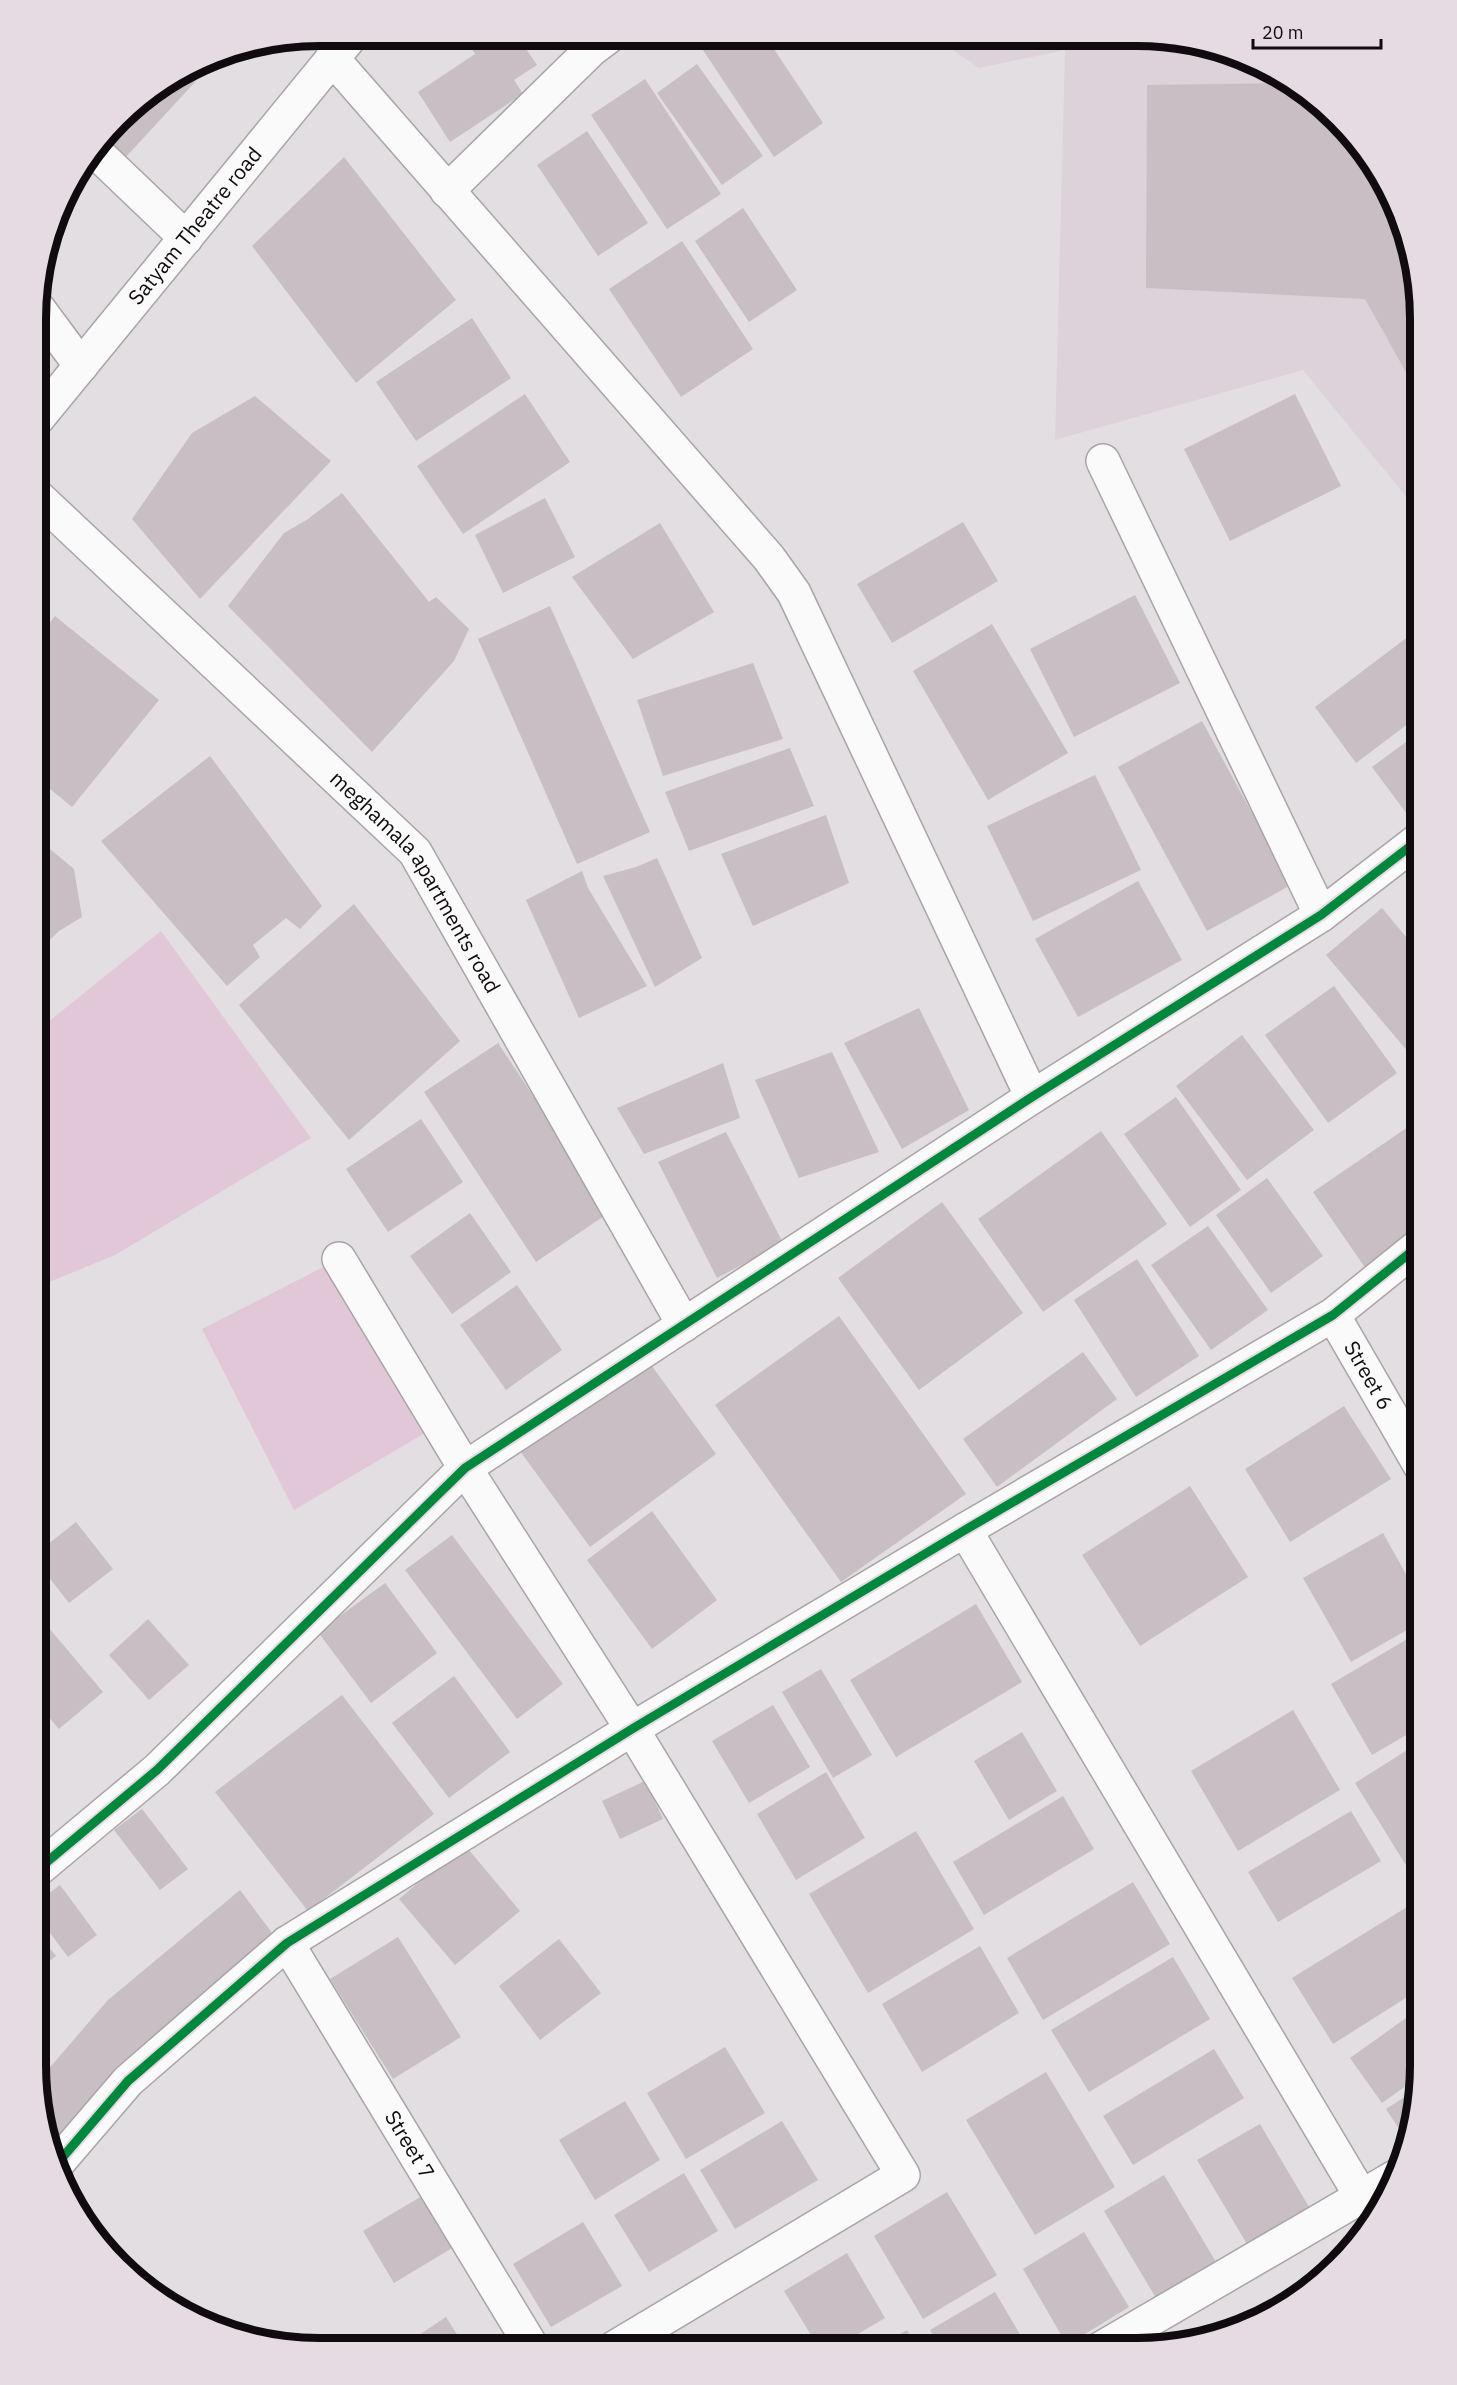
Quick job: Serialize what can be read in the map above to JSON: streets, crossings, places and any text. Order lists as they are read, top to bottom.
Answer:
{
  "streets": {
    "street": [
      "Satyam Theatre road",
      "meghamala apartments road",
      "Street 6",
      "Street 7"
    ]
  },
  "scale_bar": "20 m"
}
